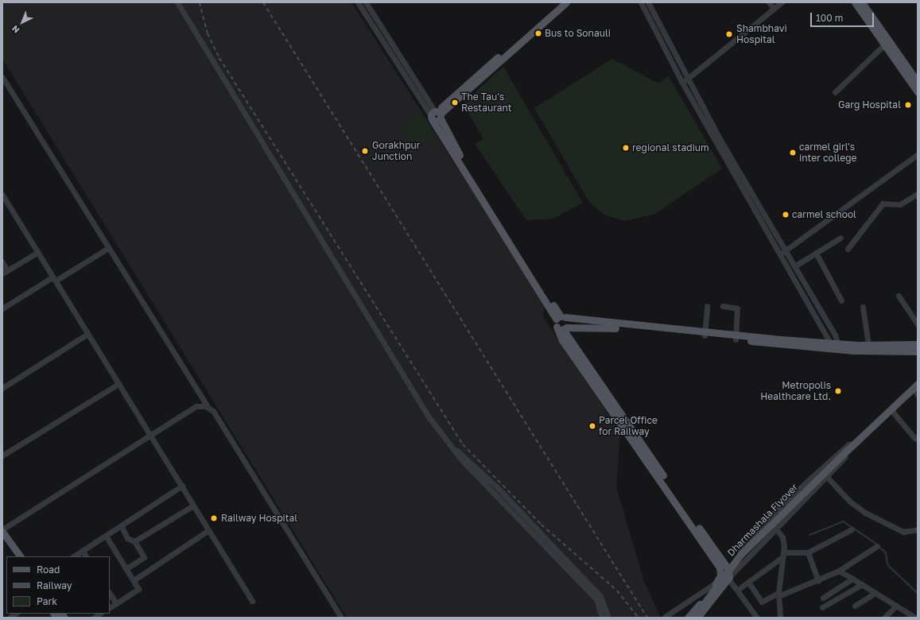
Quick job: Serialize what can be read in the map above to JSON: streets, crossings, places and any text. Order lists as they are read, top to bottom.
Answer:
{
  "streets": {
    "main road": ["Dharmashala Flyover"]
  },
  "places": [
    "Bus to Sonauli",
    "Shambhavi Hospital",
    "The Tau's Restaurant",
    "Garg Hospital",
    "regional stadium",
    "Gorakhpur Junction",
    "carmel girl's inter college",
    "carmel school",
    "Metropolis Healthcare Ltd.",
    "Parcel Office for Railway",
    "Railway Hospital"
  ],
  "legend": ["Road", "Railway", "Park"],
  "scale_bar": "100 m",
  "north": "bottom left"
}
